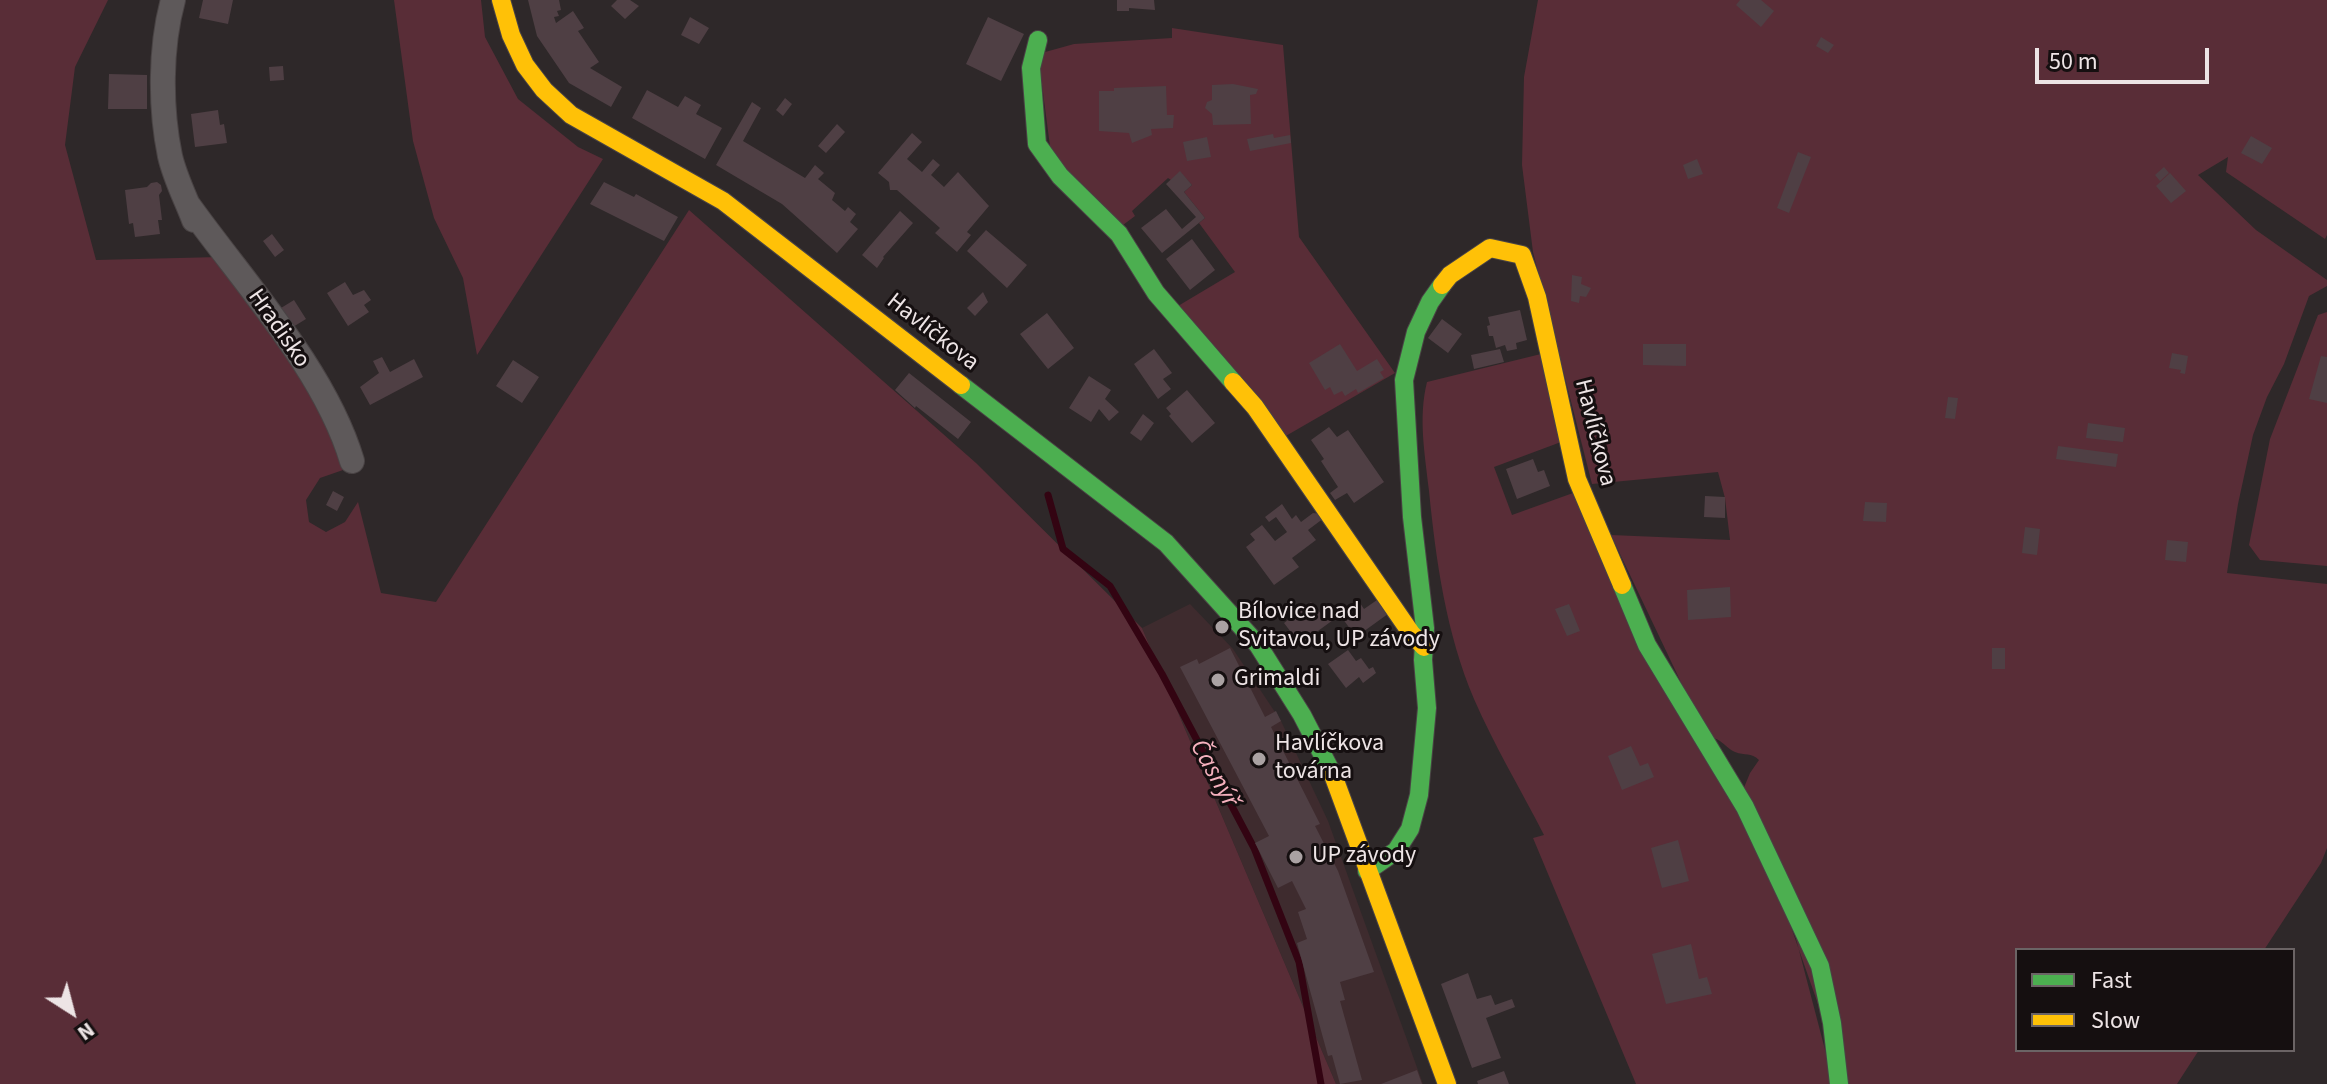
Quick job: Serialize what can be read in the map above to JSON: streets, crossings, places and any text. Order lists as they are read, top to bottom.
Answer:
{
  "streets": {
    "street": ["Hradisko", "Havlíčkova"]
  },
  "water": ["Časnýř"],
  "places": [
    "Bílovice nad Svitavou, UP závody",
    "Grimaldi",
    "Havlíčkova továrna",
    "UP závody"
  ],
  "legend": ["Fast", "Slow"],
  "scale_bar": "50 m",
  "north": "bottom right"
}
